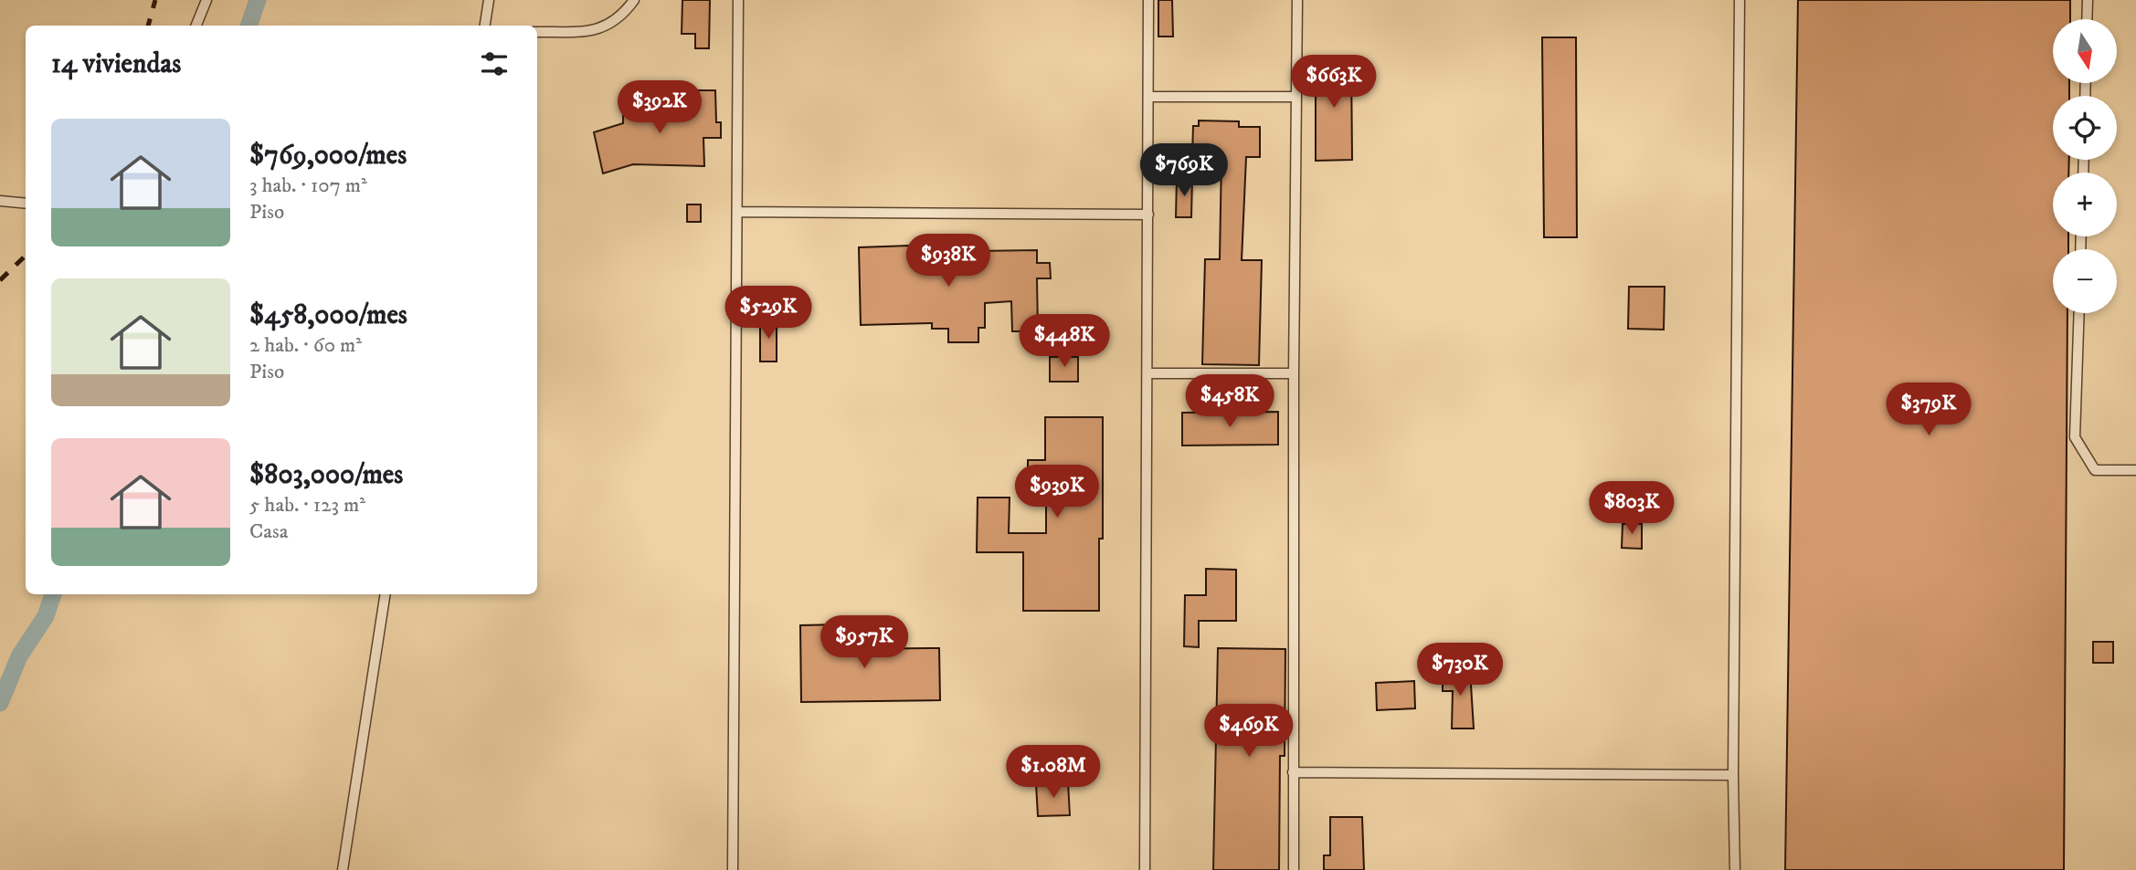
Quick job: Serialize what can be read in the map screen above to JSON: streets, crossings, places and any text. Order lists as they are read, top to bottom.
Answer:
{
  "north": "bottom",
  "page": {
    "map_buttons": ["+", "−"],
    "heading": "14 viviendas",
    "price": [
      "$663K",
      "$392K",
      "$769K",
      "$938K",
      "$529K",
      "$448K",
      "$458K",
      "$379K",
      "$939K",
      "$803K",
      "$957K",
      "$730K",
      "$469K",
      "$1.08M"
    ],
    "list": [
      {
        "name": "$769,000/mes",
        "note": "3 hab. · 107 m² · Piso"
      },
      {
        "name": "$458,000/mes",
        "note": "2 hab. · 60 m² · Piso"
      },
      {
        "name": "$803,000/mes",
        "note": "5 hab. · 123 m² · Casa"
      }
    ]
  }
}
